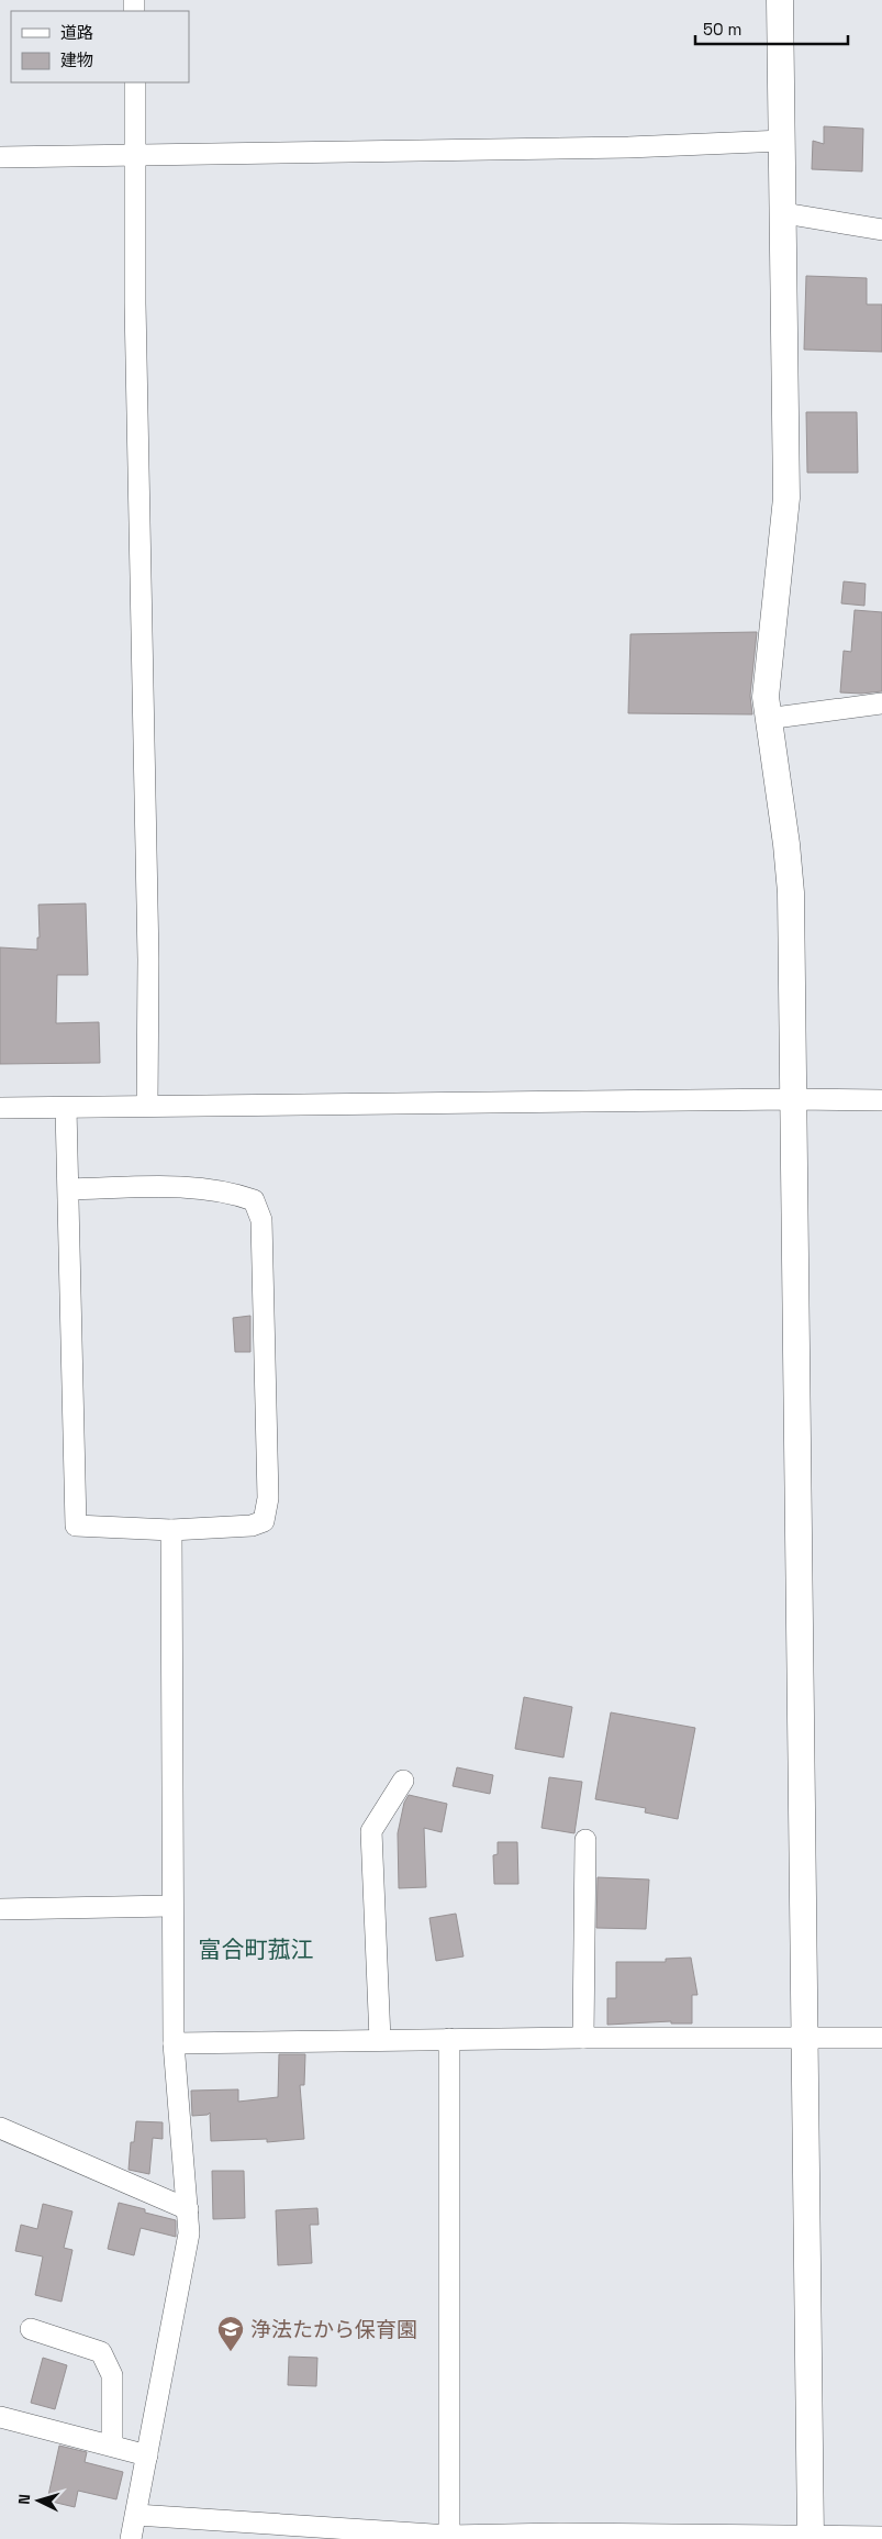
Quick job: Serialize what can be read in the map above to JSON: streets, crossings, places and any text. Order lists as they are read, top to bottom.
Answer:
{
  "districts": ["富合町菰江"],
  "places": {
    "school or university": ["浄法たから保育園"]
  },
  "legend": ["道路", "建物"],
  "scale_bar": "50 m",
  "north": "left"
}
